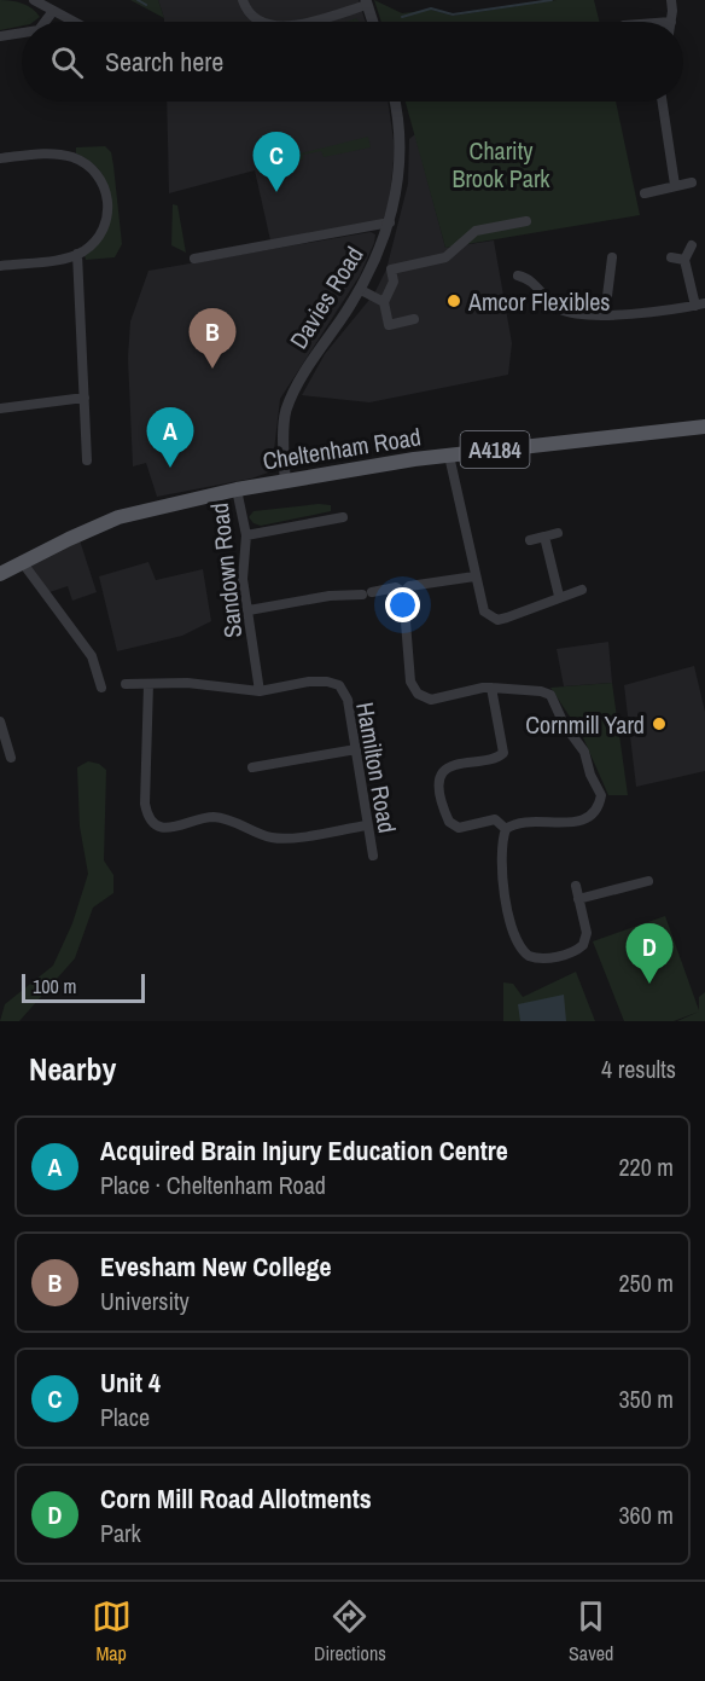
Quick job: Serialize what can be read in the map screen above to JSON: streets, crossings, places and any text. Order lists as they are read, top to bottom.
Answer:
{
  "streets": {
    "main road": ["Cheltenham Road", "A4184"],
    "street": ["Davies Road", "Sandown Road", "Hamilton Road"]
  },
  "crossings": [
    ["Davies Road", "Cheltenham Road"],
    ["Cheltenham Road", "Sandown Road"],
    ["Sandown Road", "Hamilton Road"]
  ],
  "parks": ["Charity Brook Park"],
  "places": ["Amcor Flexibles", "Cornmill Yard"],
  "scale_bar": "100 m",
  "page": {
    "search": "Search here",
    "pins": [
      "C",
      "B",
      "A",
      "D"
    ],
    "scale": "100 m",
    "heading": ["Nearby", "4 results"],
    "list": [
      {
        "mark": "A",
        "name": "Acquired Brain Injury Education Centre",
        "note": "Place · Cheltenham Road",
        "value": "220 m"
      },
      {
        "mark": "B",
        "name": "Evesham New College",
        "note": "University",
        "value": "250 m"
      },
      {
        "mark": "C",
        "name": "Unit 4",
        "note": "Place",
        "value": "350 m"
      },
      {
        "mark": "D",
        "name": "Corn Mill Road Allotments",
        "note": "Park",
        "value": "360 m"
      }
    ],
    "nav": ["Map", "Directions", "Saved"]
  }
}
